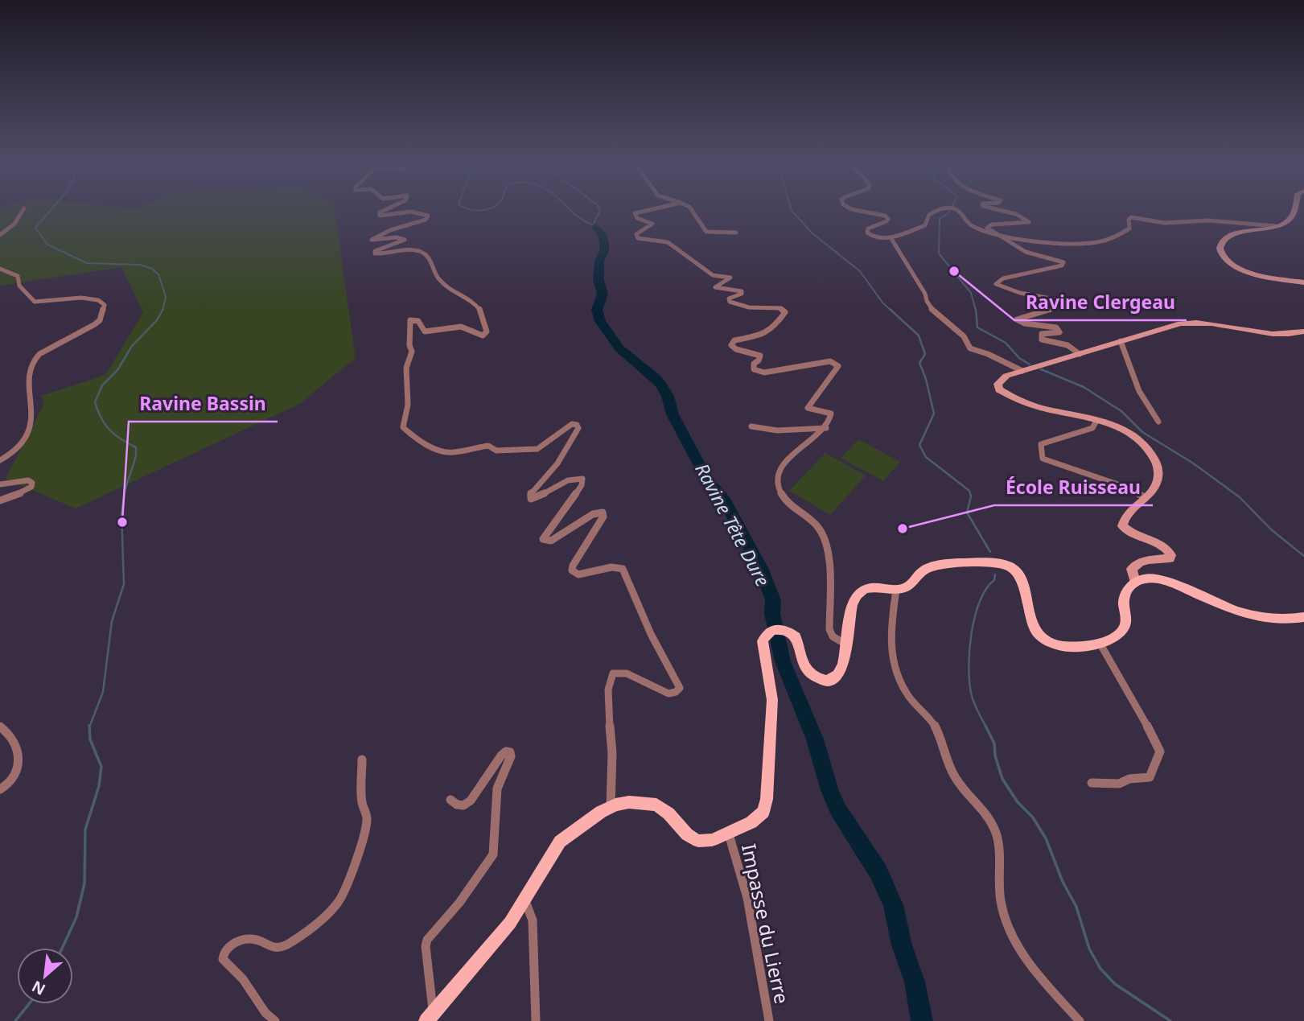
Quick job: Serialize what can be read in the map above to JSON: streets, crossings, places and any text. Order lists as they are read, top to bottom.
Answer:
{
  "streets": {
    "street": ["Impasse du Lierre"]
  },
  "water": ["Ravine Tête Dure"],
  "places": ["Ravine Clergeau", "Ravine Bassin", "École Ruisseau"],
  "north": "bottom left"
}
